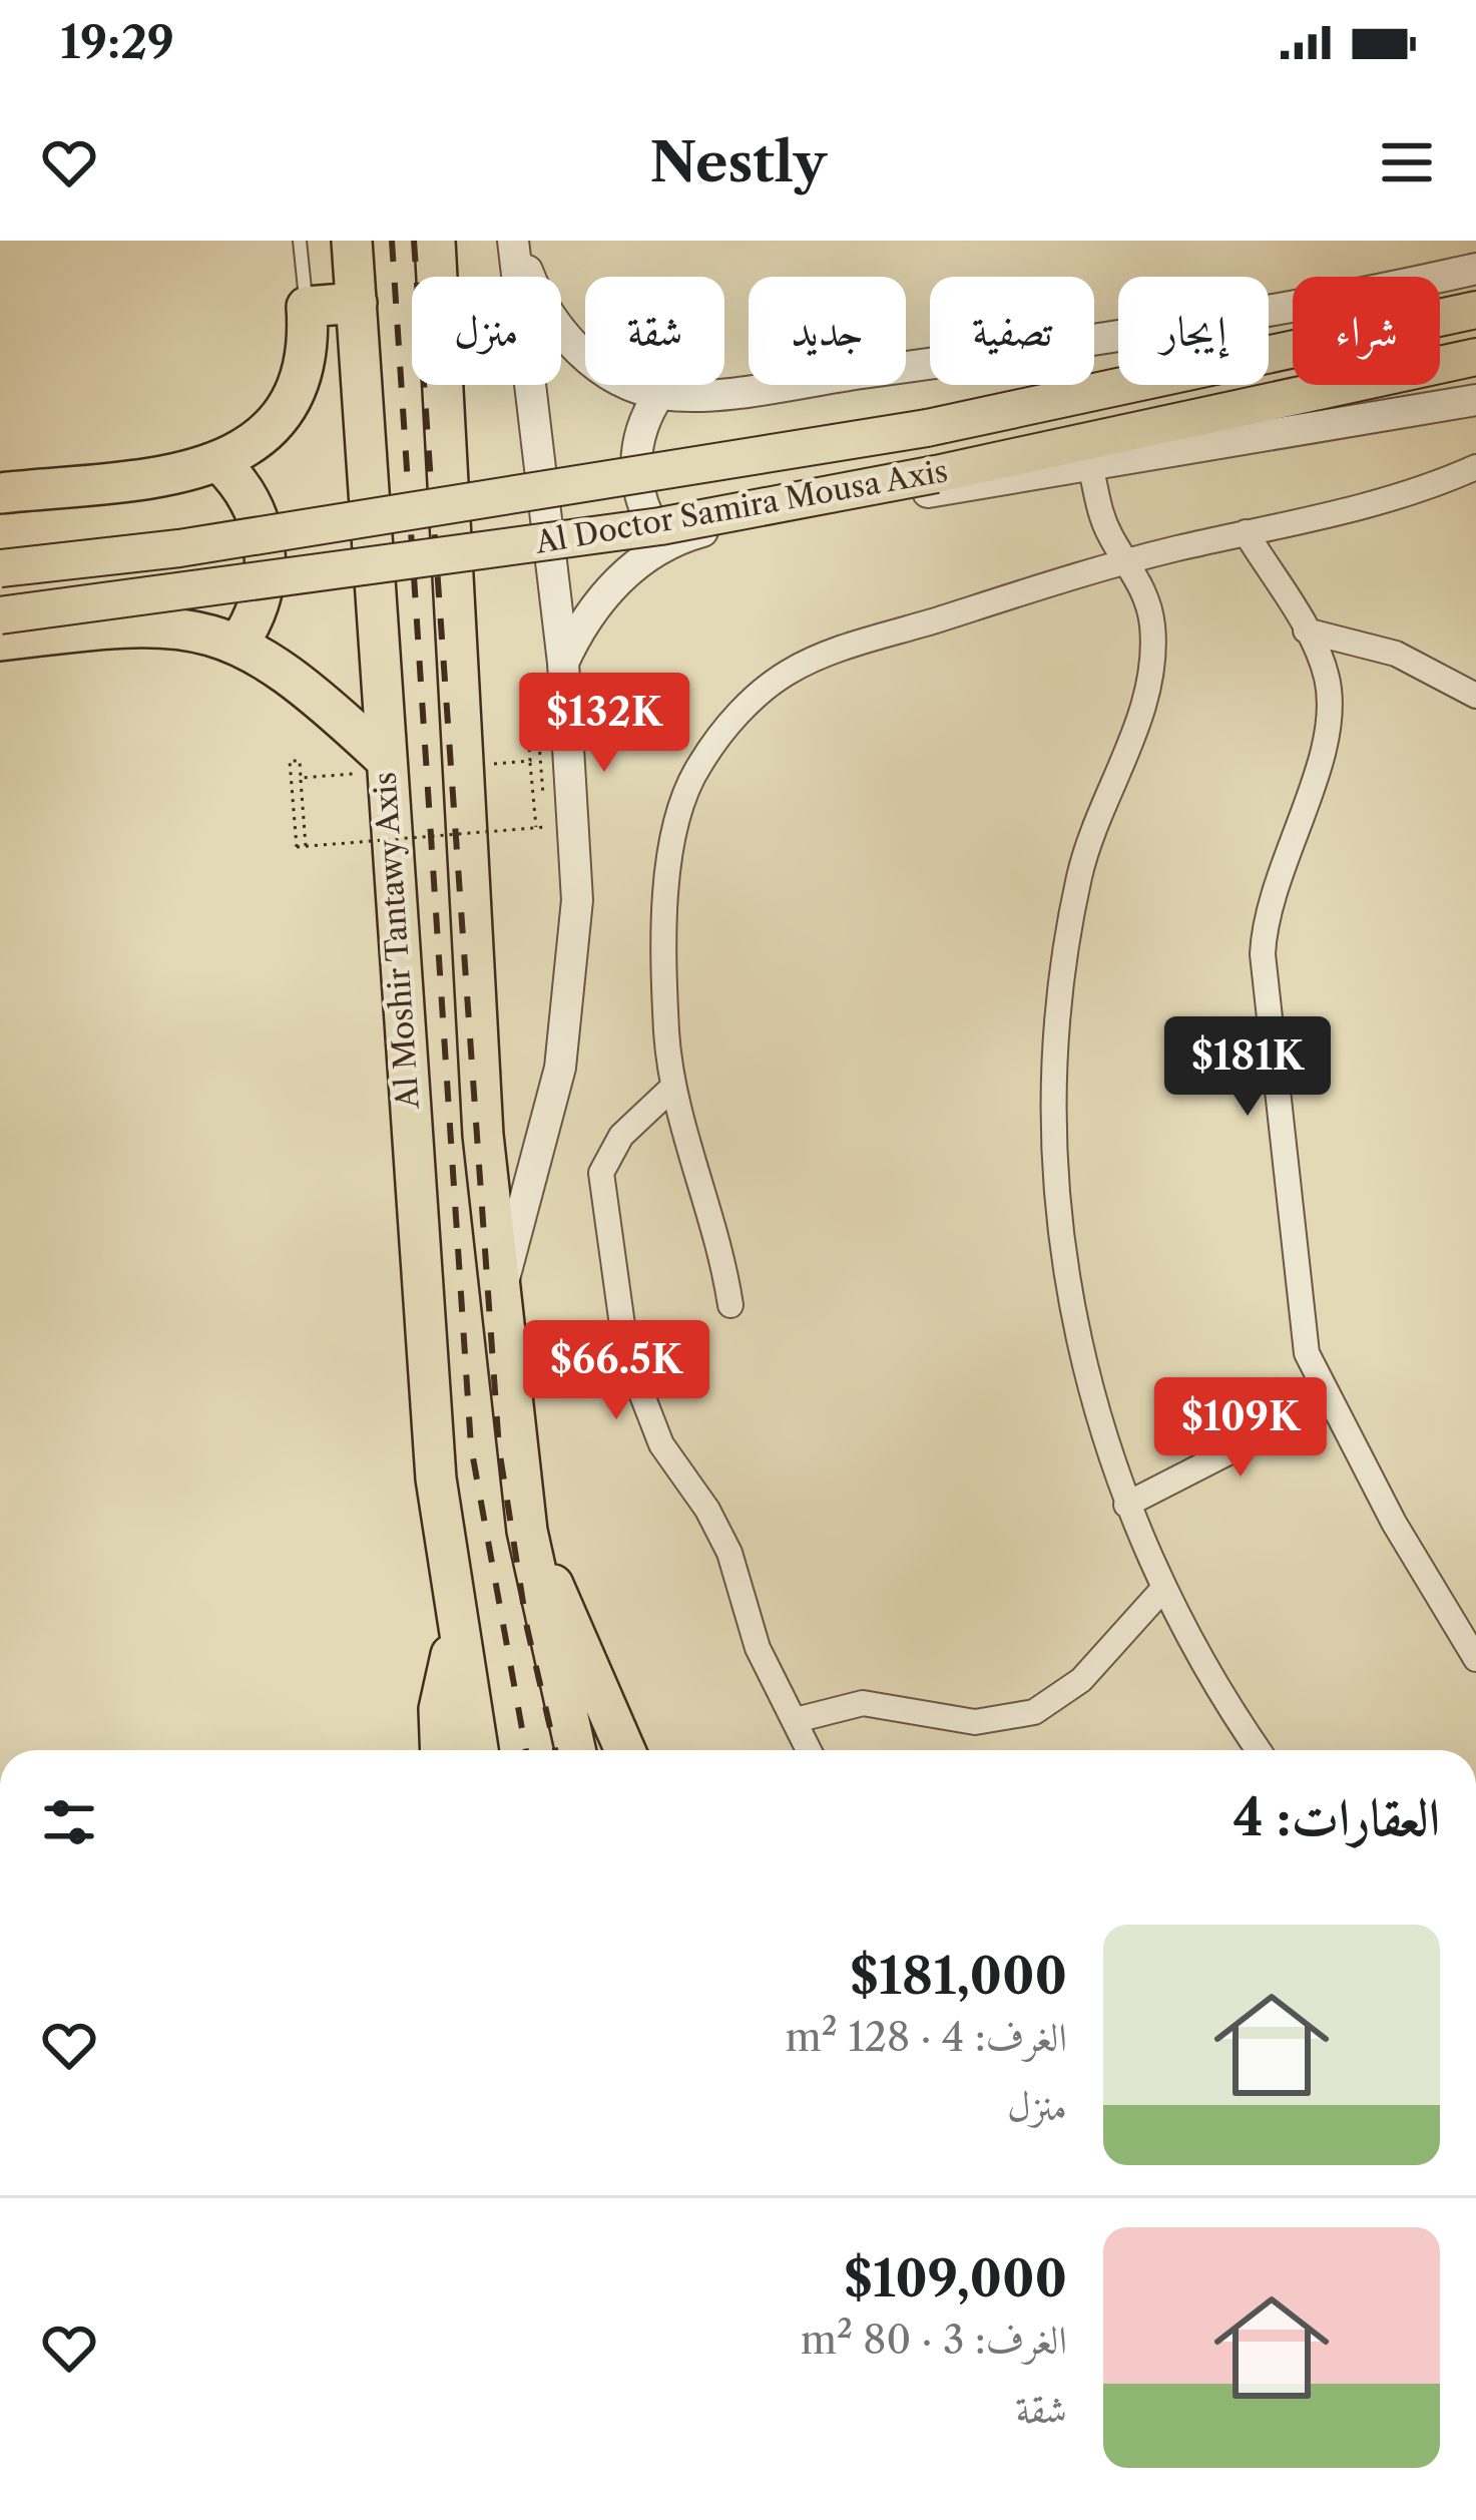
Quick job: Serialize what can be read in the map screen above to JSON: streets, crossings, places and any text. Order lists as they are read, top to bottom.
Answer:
{
  "streets": {
    "highway": ["Al Moshir Tantawy Axis"],
    "main road": ["Al Doctor Samira Mousa Axis"]
  },
  "page": {
    "status": "19:29",
    "header": "Nestly",
    "chip": [
      "شراء",
      "إيجار",
      "تصفية",
      "جديد",
      "شقة",
      "منزل"
    ],
    "price": [
      "$132K",
      "$181K",
      "$66.5K",
      "$109K"
    ],
    "heading": "العقارات: 4",
    "list": [
      {
        "name": "$181,000",
        "note": "الغرف: 4 · 128 m² · منزل"
      },
      {
        "name": "$109,000",
        "note": "الغرف: 3 · 80 m² · شقة"
      }
    ]
  }
}
